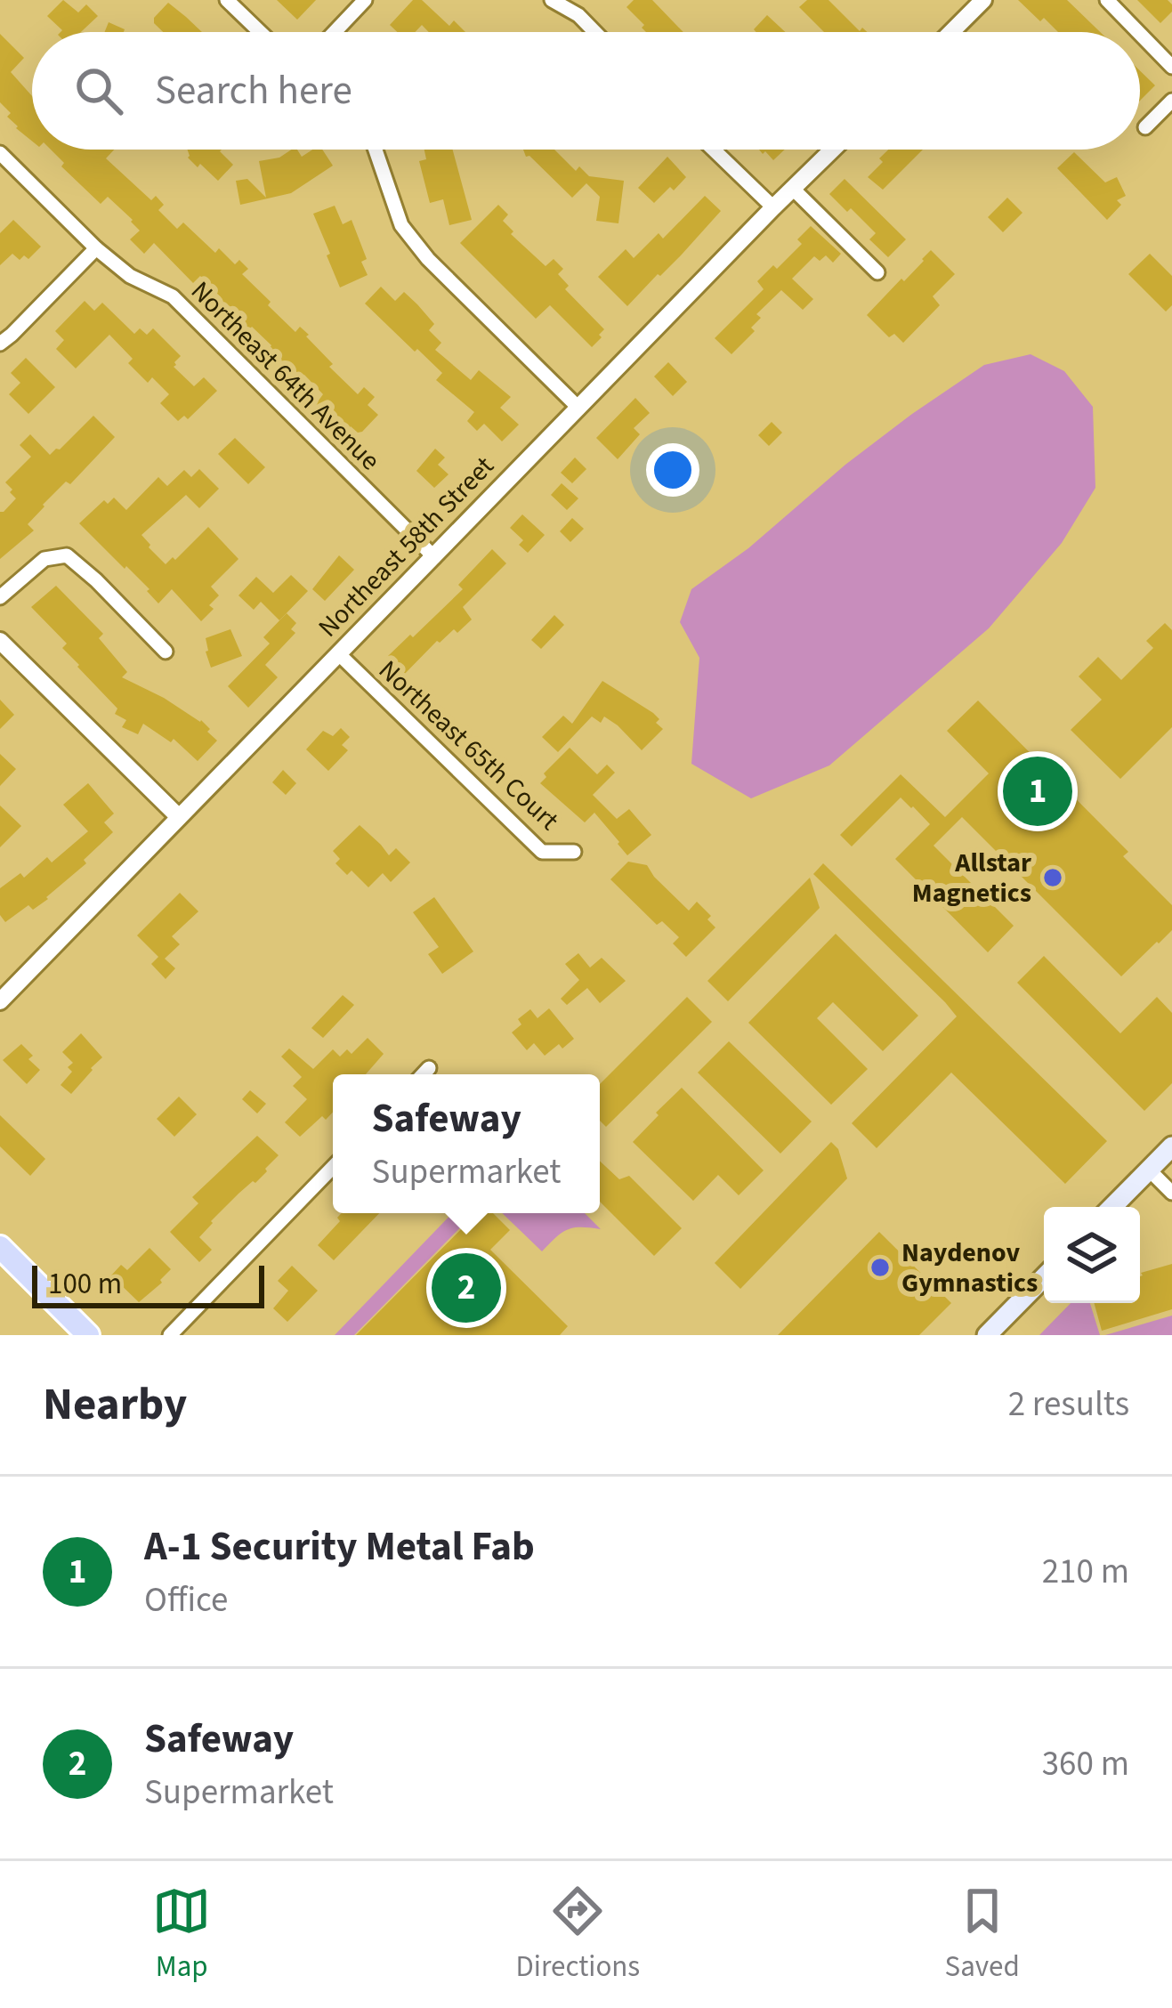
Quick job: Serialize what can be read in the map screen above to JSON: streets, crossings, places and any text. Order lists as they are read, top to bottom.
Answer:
{
  "streets": {
    "street": ["Northeast 64th Avenue", "Northeast 58th Street", "Northeast 65th Court"]
  },
  "crossings": [
    ["Northeast 64th Avenue", "Northeast 58th Street"],
    ["Northeast 58th Street", "Northeast 65th Court"]
  ],
  "places": ["Allstar Magnetics", "Naydenov Gymnastics"],
  "scale_bar": "100 m",
  "page": {
    "search": "Search here",
    "pins": ["1", "2"],
    "popup": ["Safeway", "Supermarket"],
    "scale": "100 m",
    "heading": ["Nearby", "2 results"],
    "list": [
      {
        "mark": "1",
        "name": "A-1 Security Metal Fab",
        "note": "Office",
        "value": "210 m"
      },
      {
        "mark": "2",
        "name": "Safeway",
        "note": "Supermarket",
        "value": "360 m"
      }
    ],
    "nav": ["Map", "Directions", "Saved"]
  }
}
